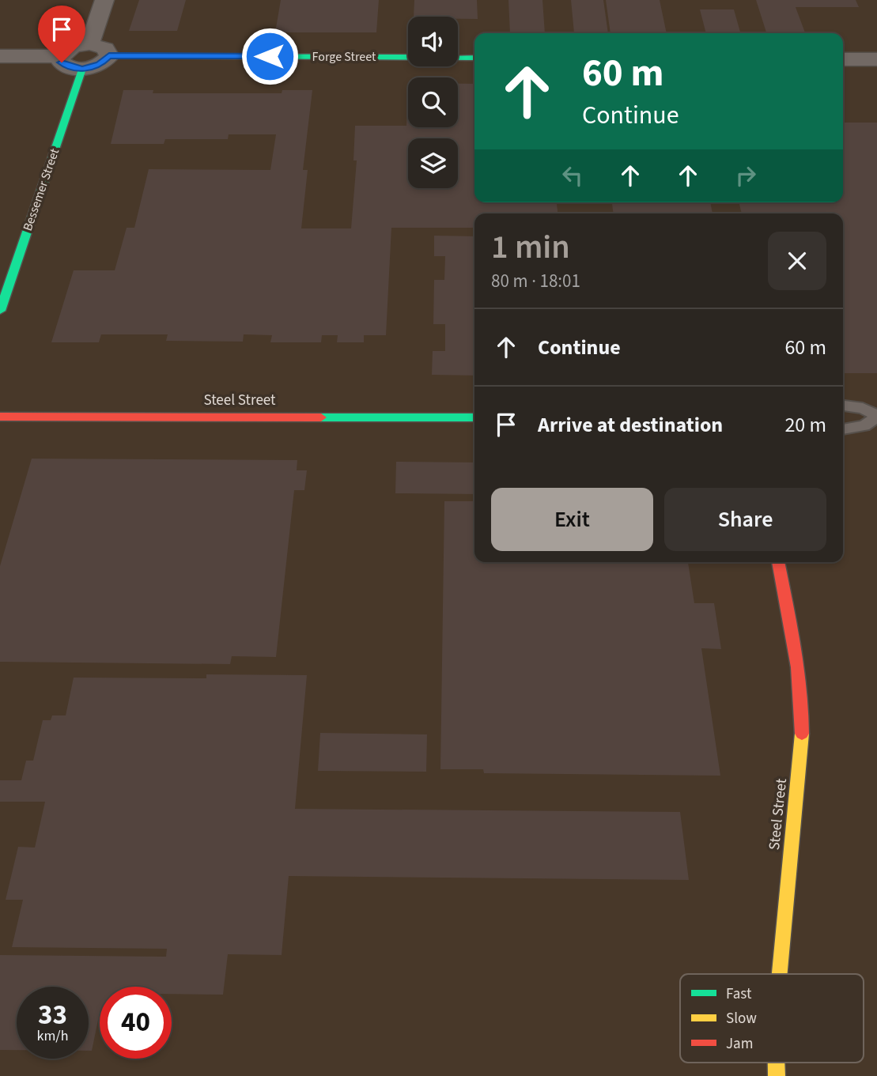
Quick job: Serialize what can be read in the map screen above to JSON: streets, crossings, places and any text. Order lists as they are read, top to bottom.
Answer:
{
  "streets": {
    "street": ["Forge Street", "Bessemer Street", "Steel Street"]
  },
  "legend": ["Fast", "Slow", "Jam"],
  "page": {
    "turn": ["60 m", "Continue"],
    "heading": ["1 min", "80 m · 18:01"],
    "list": [
      {
        "name": "Continue",
        "value": "60 m"
      },
      {
        "name": "Arrive at destination",
        "value": "20 m"
      }
    ],
    "buttons": ["Exit", "Share"],
    "speed": "33 km/h",
    "limit": "40"
  }
}
